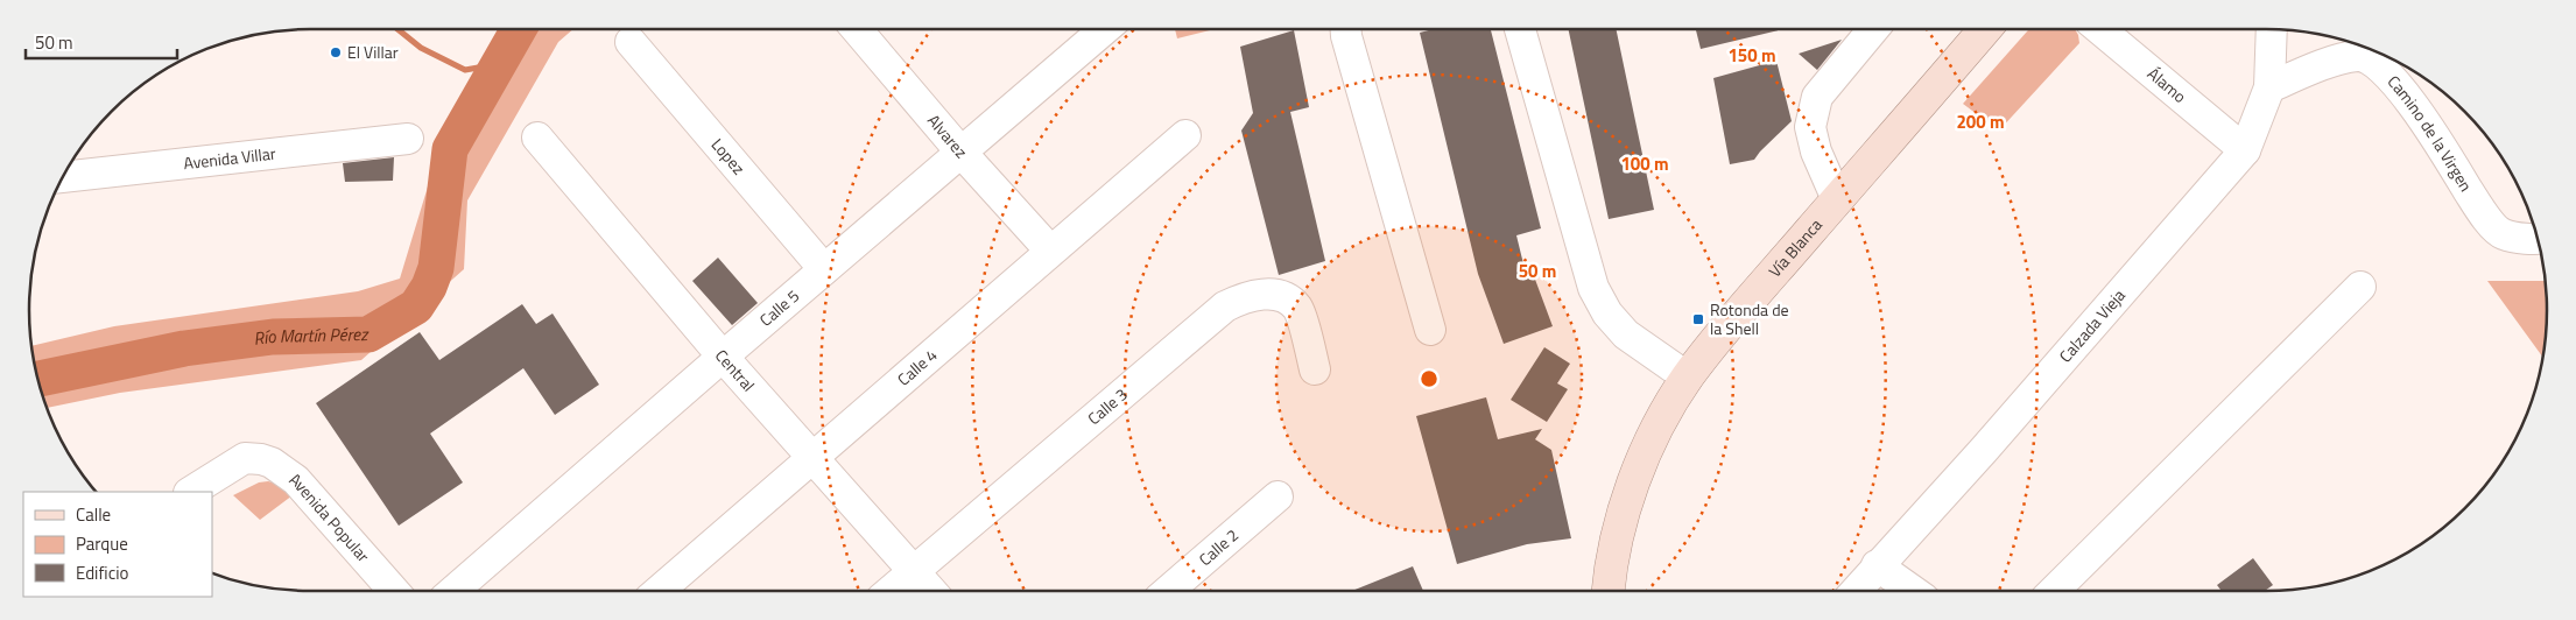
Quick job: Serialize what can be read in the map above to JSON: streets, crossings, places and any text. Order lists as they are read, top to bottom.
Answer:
{
  "streets": {
    "main road": ["Vía Blanca"],
    "street": [
      "Álamo",
      "Camino de la Virgen",
      "Alvarez",
      "Lopez",
      "Avenida Villar",
      "Calle 5",
      "Calzada Vieja",
      "Calle 4",
      "Central",
      "Calle 3",
      "Avenida Popular",
      "Calle 2"
    ]
  },
  "crossings": [
    ["Álamo", "Calzada Vieja"],
    ["Camino de la Virgen", "Calzada Vieja"],
    ["Alvarez", "Calle 5"],
    ["Alvarez", "Calle 4"],
    ["Lopez", "Calle 5"],
    ["Calle 5", "Central"],
    ["Calle 4", "Central"],
    ["Central", "Calle 3"]
  ],
  "water": ["Río Martín Pérez"],
  "places": {
    "other": ["El Villar"],
    "transit": ["Rotonda de la Shell"]
  },
  "legend": ["Calle", "Parque", "Edificio"],
  "scale_bar": "50 m",
  "rings": [
    "150 m",
    "200 m",
    "100 m",
    "50 m"
  ]
}
